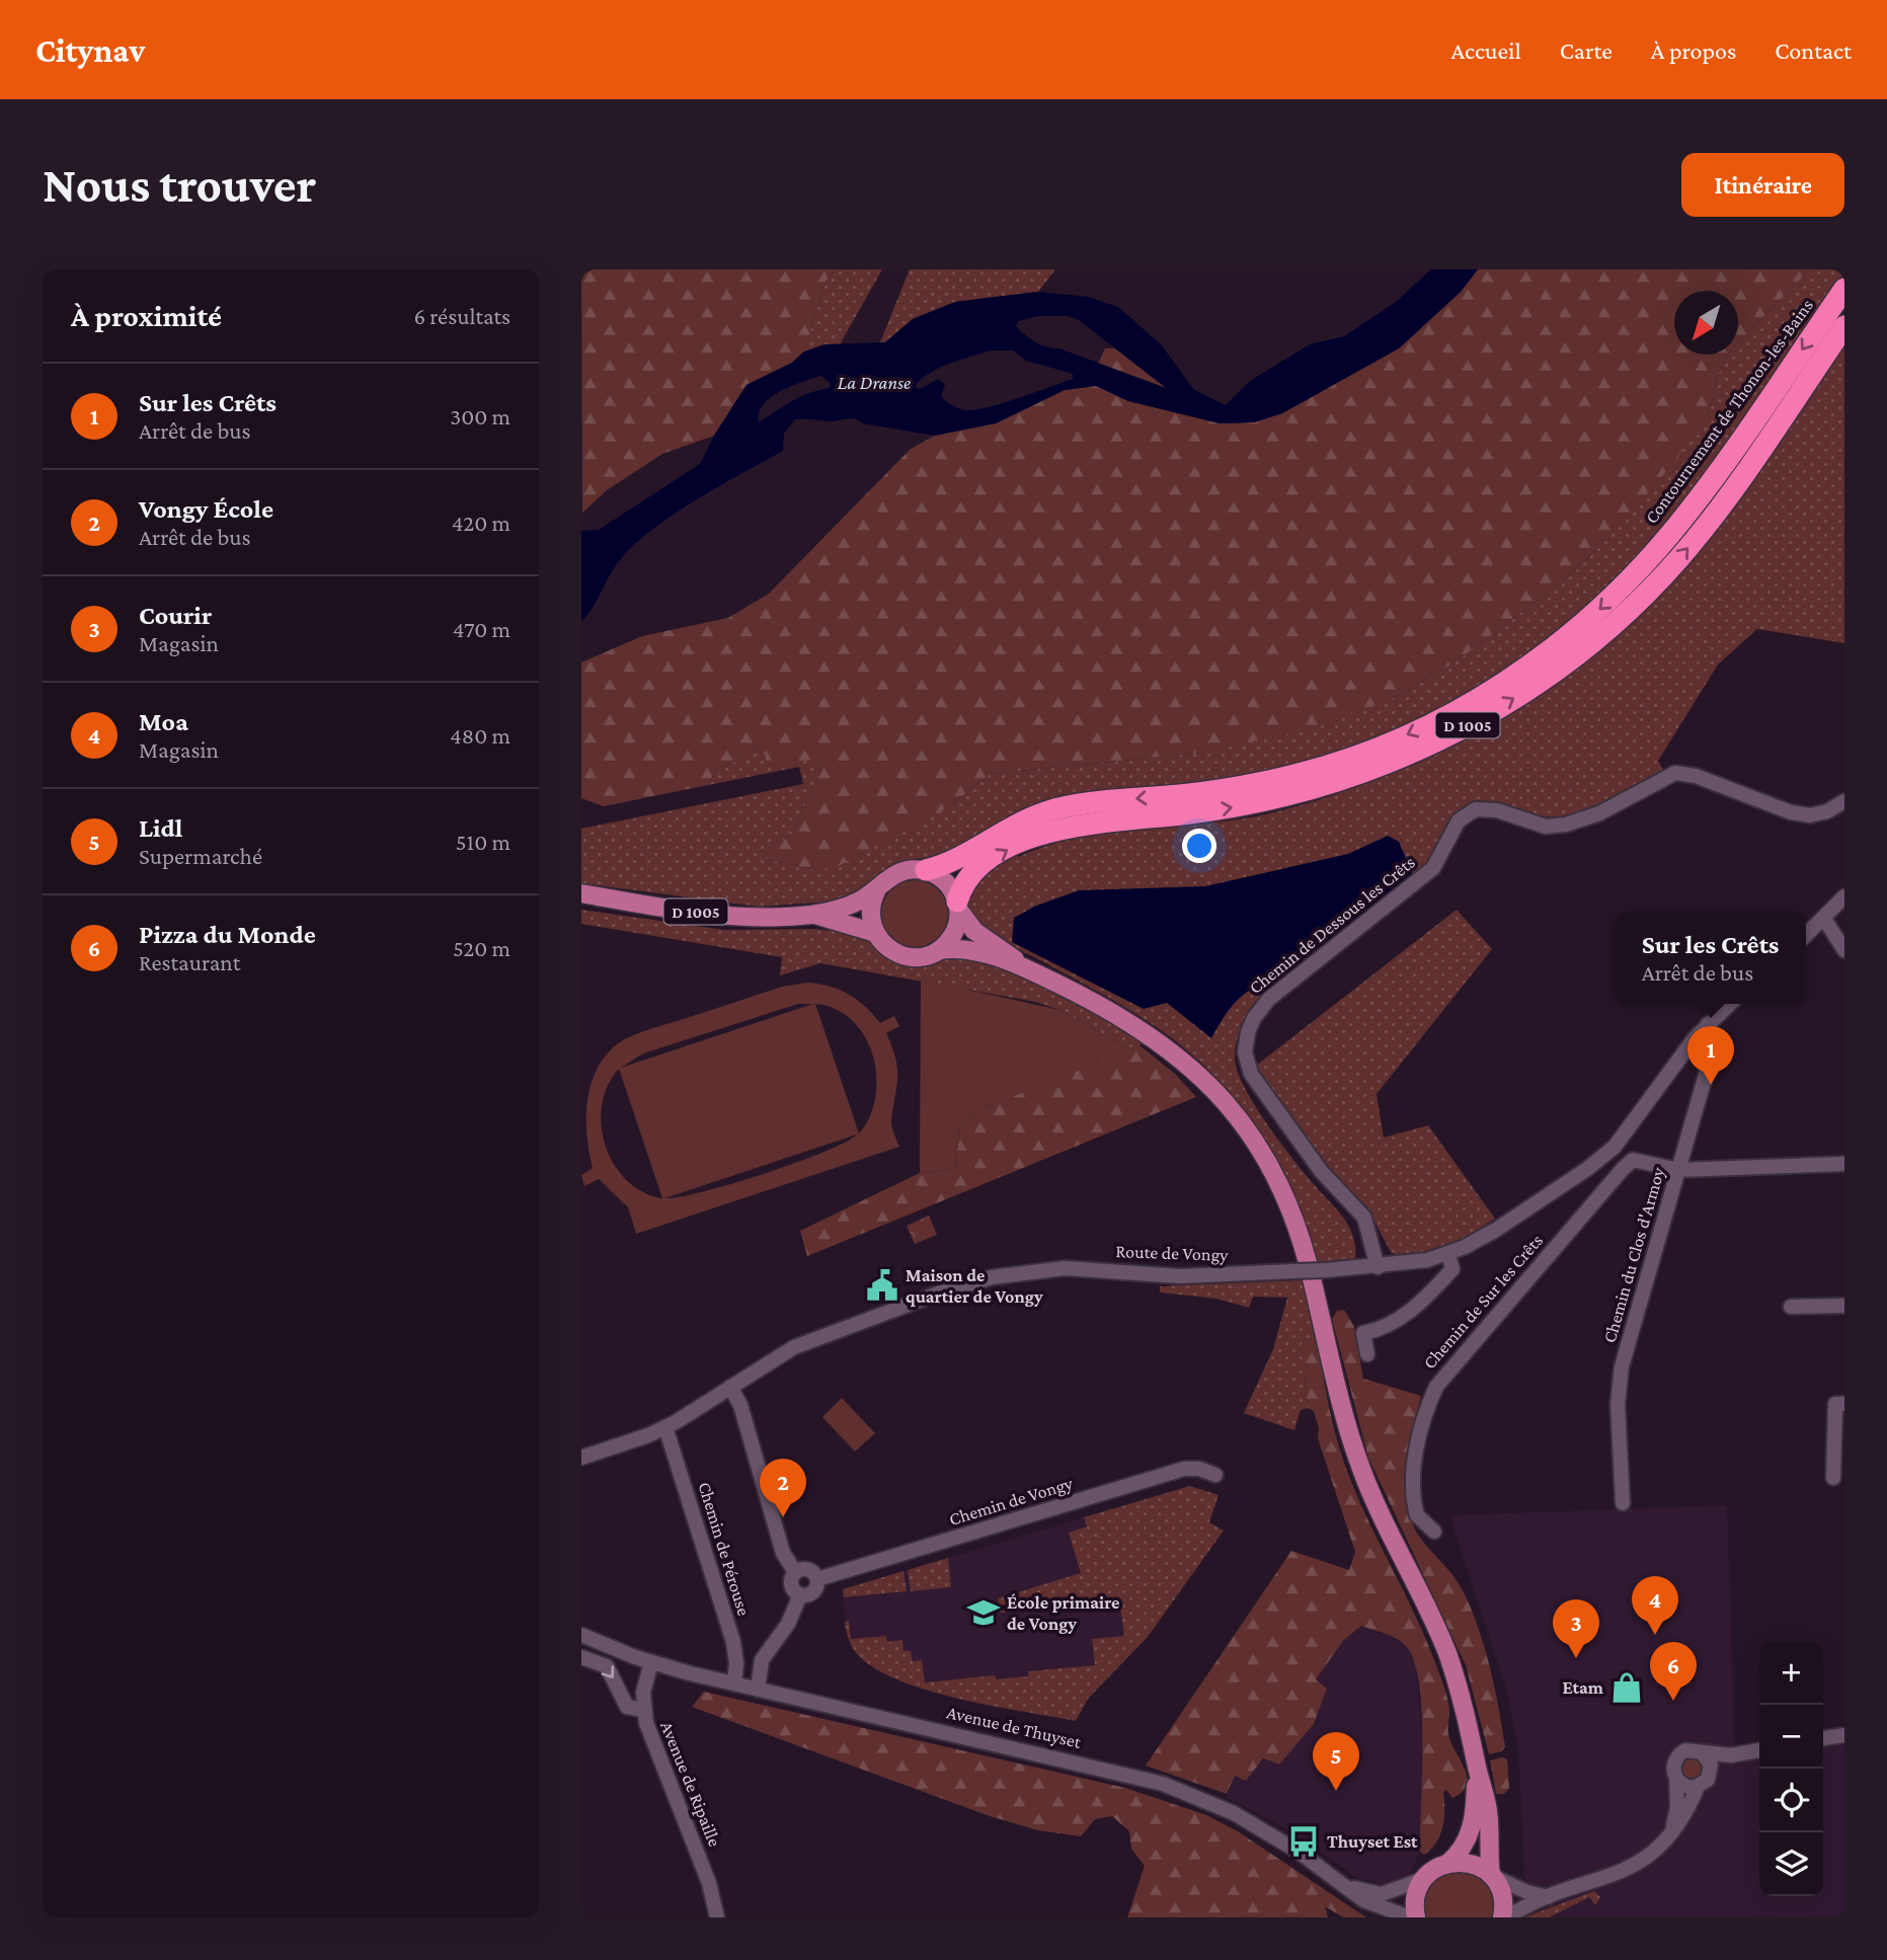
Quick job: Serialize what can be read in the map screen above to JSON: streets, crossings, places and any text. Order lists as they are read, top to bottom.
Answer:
{
  "streets": {
    "highway": ["Contournement de Thonon-les-Bains", "D 1005"],
    "street": [
      "Chemin de Dessous les Crêts",
      "Route de Vongy",
      "Chemin du Clos d'Armoy",
      "Chemin de Sur les Crêts",
      "Chemin de Vongy",
      "Chemin de Pérouse",
      "Avenue de Thuyset",
      "Avenue de Ripaille"
    ]
  },
  "crossings": [
    ["Contournement de Thonon-les-Bains", "D 1005"],
    ["Chemin de Dessous les Crêts", "Route de Vongy"],
    ["Route de Vongy", "Chemin du Clos d'Armoy"],
    ["Route de Vongy", "Chemin de Pérouse"],
    ["Chemin du Clos d'Armoy", "Chemin de Sur les Crêts"],
    ["Chemin de Pérouse", "Avenue de Thuyset"],
    ["Avenue de Thuyset", "Avenue de Ripaille"]
  ],
  "water": ["La Dranse"],
  "places": {
    "public building": ["Maison de quartier de Vongy"],
    "school or university": ["École primaire de Vongy"],
    "shop": ["Etam"],
    "bus stop": ["Thuyset Est"]
  },
  "north": "bottom left",
  "page": {
    "header": "Citynav",
    "nav": [
      "Accueil",
      "Carte",
      "À propos",
      "Contact"
    ],
    "buttons": "Itinéraire",
    "title": "Nous trouver",
    "heading": ["À proximité", "6 résultats"],
    "list": [
      {
        "mark": "1",
        "name": "Sur les Crêts",
        "note": "Arrêt de bus",
        "value": "300 m"
      },
      {
        "mark": "2",
        "name": "Vongy École",
        "note": "Arrêt de bus",
        "value": "420 m"
      },
      {
        "mark": "3",
        "name": "Courir",
        "note": "Magasin",
        "value": "470 m"
      },
      {
        "mark": "4",
        "name": "Moa",
        "note": "Magasin",
        "value": "480 m"
      },
      {
        "mark": "5",
        "name": "Lidl",
        "note": "Supermarché",
        "value": "510 m"
      },
      {
        "mark": "6",
        "name": "Pizza du Monde",
        "note": "Restaurant",
        "value": "520 m"
      }
    ],
    "popup": ["Sur les Crêts", "Arrêt de bus"],
    "pins": [
      "1",
      "2",
      "4",
      "3",
      "6",
      "5"
    ],
    "map_buttons": ["+", "−"]
  }
}
